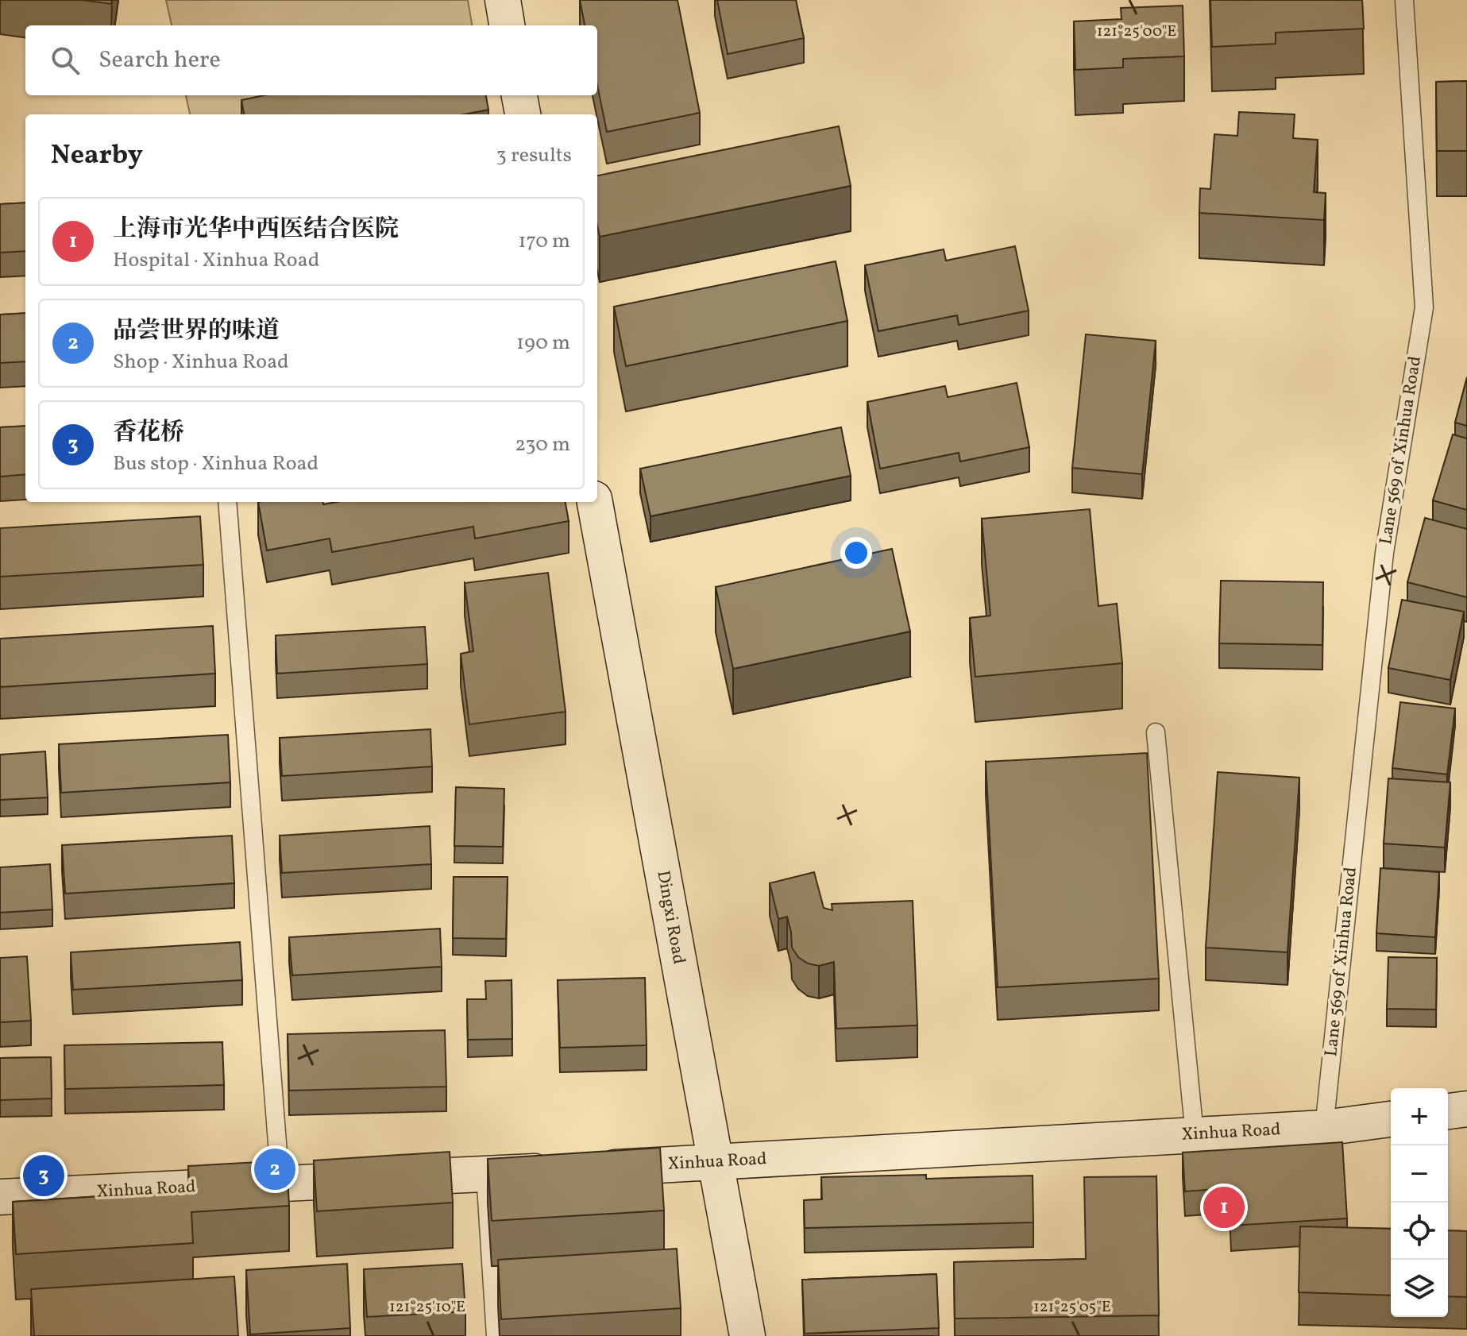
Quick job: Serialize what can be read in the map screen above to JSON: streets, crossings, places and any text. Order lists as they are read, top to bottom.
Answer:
{
  "streets": {
    "street": ["Dingxi Road", "Xinhua Road"],
    "lane": ["Lane 569 of Xinhua Road"]
  },
  "crossings": [
    ["Lane 569 of Xinhua Road", "Xinhua Road"],
    ["Dingxi Road", "Xinhua Road"]
  ],
  "page": {
    "search": "Search here",
    "heading": ["Nearby", "3 results"],
    "list": [
      {
        "mark": "1",
        "name": "上海市光华中西医结合医院",
        "note": "Hospital · Xinhua Road",
        "value": "170 m"
      },
      {
        "mark": "2",
        "name": "品尝世界的味道",
        "note": "Shop · Xinhua Road",
        "value": "190 m"
      },
      {
        "mark": "3",
        "name": "香花桥",
        "note": "Bus stop · Xinhua Road",
        "value": "230 m"
      }
    ],
    "map_buttons": ["+", "−"],
    "pins": ["2", "3", "1"]
  },
  "coordinates": ["121°25'00\"E", "121°25'10\"E", "121°25'05\"E"]
}
